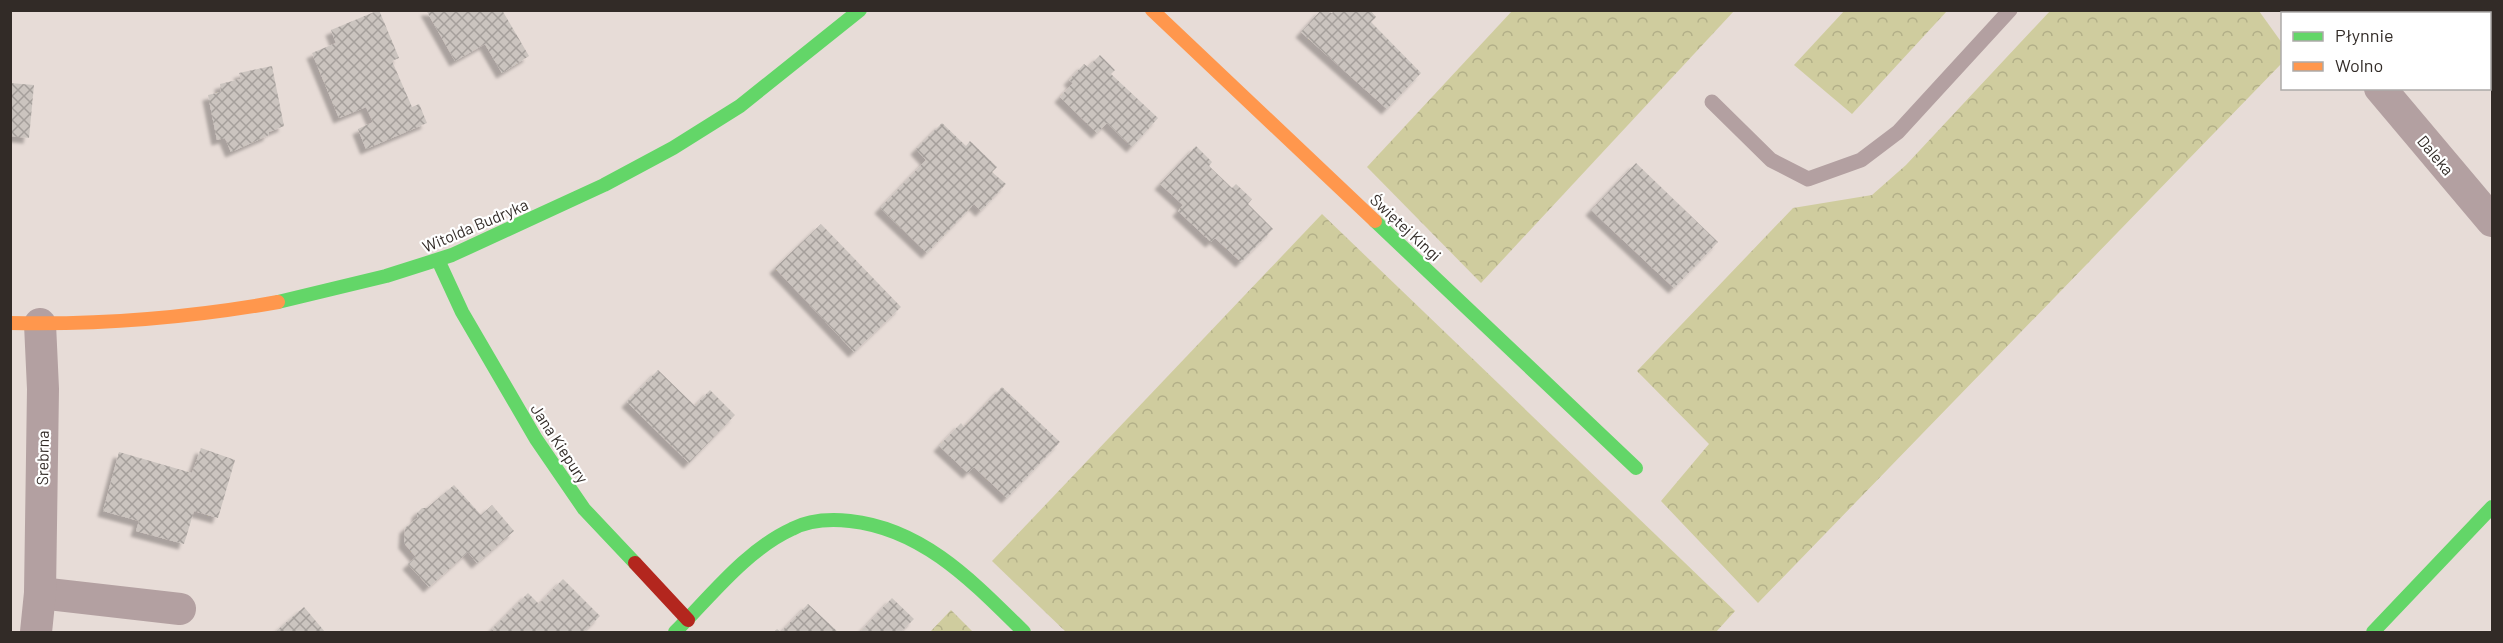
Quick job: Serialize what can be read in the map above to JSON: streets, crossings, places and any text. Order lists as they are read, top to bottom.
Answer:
{
  "streets": {
    "street": [
      "Daleka",
      "Witolda Budryka",
      "Świętej Kingi",
      "Jana Kiepury",
      "Srebrna"
    ]
  },
  "crossings": [
    ["Witolda Budryka", "Jana Kiepury"],
    ["Witolda Budryka", "Srebrna"]
  ],
  "legend": ["Płynnie", "Wolno"]
}
